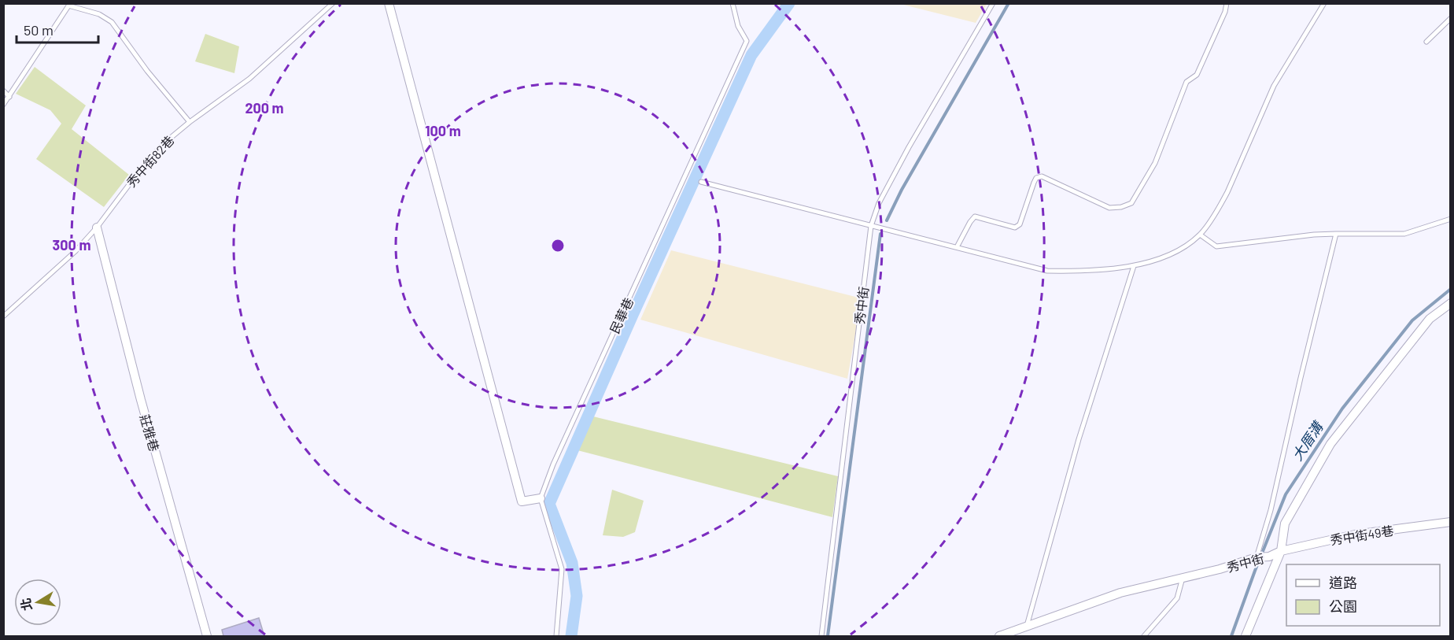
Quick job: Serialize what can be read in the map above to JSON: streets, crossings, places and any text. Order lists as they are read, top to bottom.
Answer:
{
  "streets": {
    "street": ["秀中街", "莊雅巷", "秀中街49巷"],
    "lane": ["秀中街82巷", "民華巷"]
  },
  "crossings": [
    ["秀中街82巷", "莊雅巷"],
    ["秀中街", "秀中街49巷"]
  ],
  "water": ["大厝溝"],
  "legend": ["道路", "公園"],
  "scale_bar": "50 m",
  "north": "left",
  "rings": ["200 m", "100 m", "300 m"]
}
